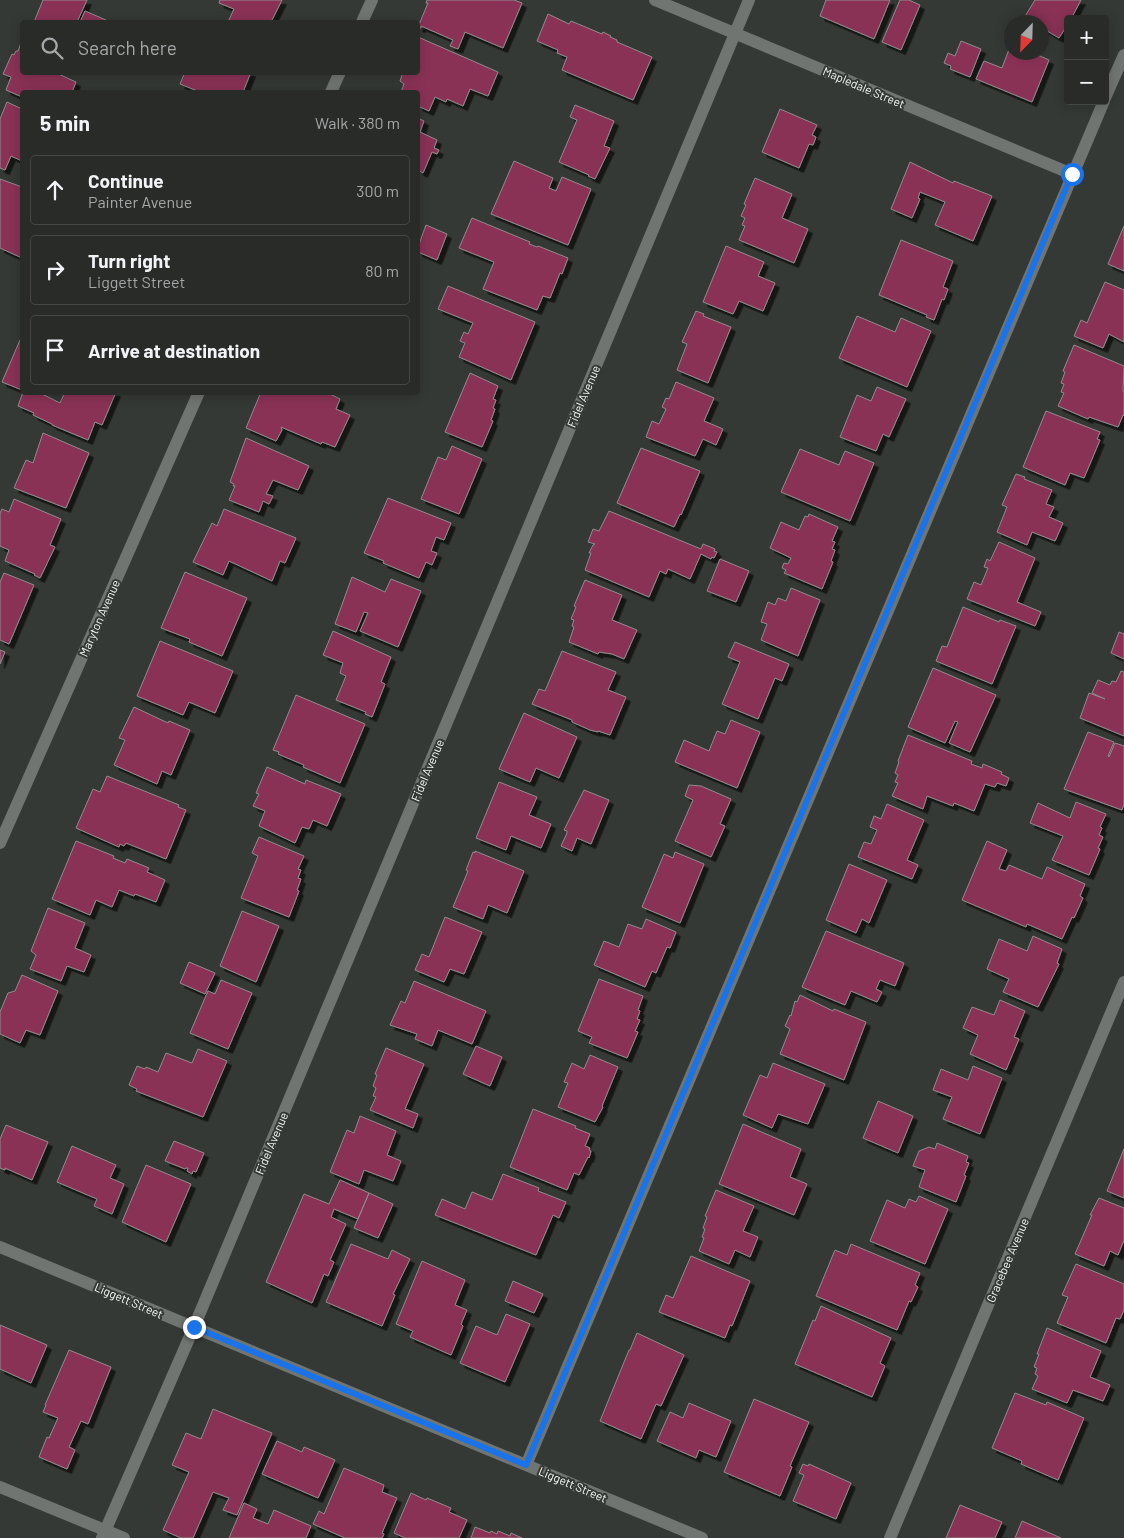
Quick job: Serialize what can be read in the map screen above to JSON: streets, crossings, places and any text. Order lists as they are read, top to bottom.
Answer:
{
  "streets": {
    "street": [
      "Mapledale Street",
      "Fidel Avenue",
      "Maryton Avenue",
      "Gracebee Avenue",
      "Liggett Street"
    ]
  },
  "crossings": [
    ["Mapledale Street", "Fidel Avenue"],
    ["Fidel Avenue", "Liggett Street"]
  ],
  "north": "bottom left",
  "page": {
    "map_buttons": ["+", "−"],
    "search": "Search here",
    "heading": ["5 min", "Walk · 380 m"],
    "list": [
      ["Continue", "Painter Avenue", "300 m"],
      ["Turn right", "Liggett Street", "80 m"],
      "Arrive at destination"
    ]
  }
}
